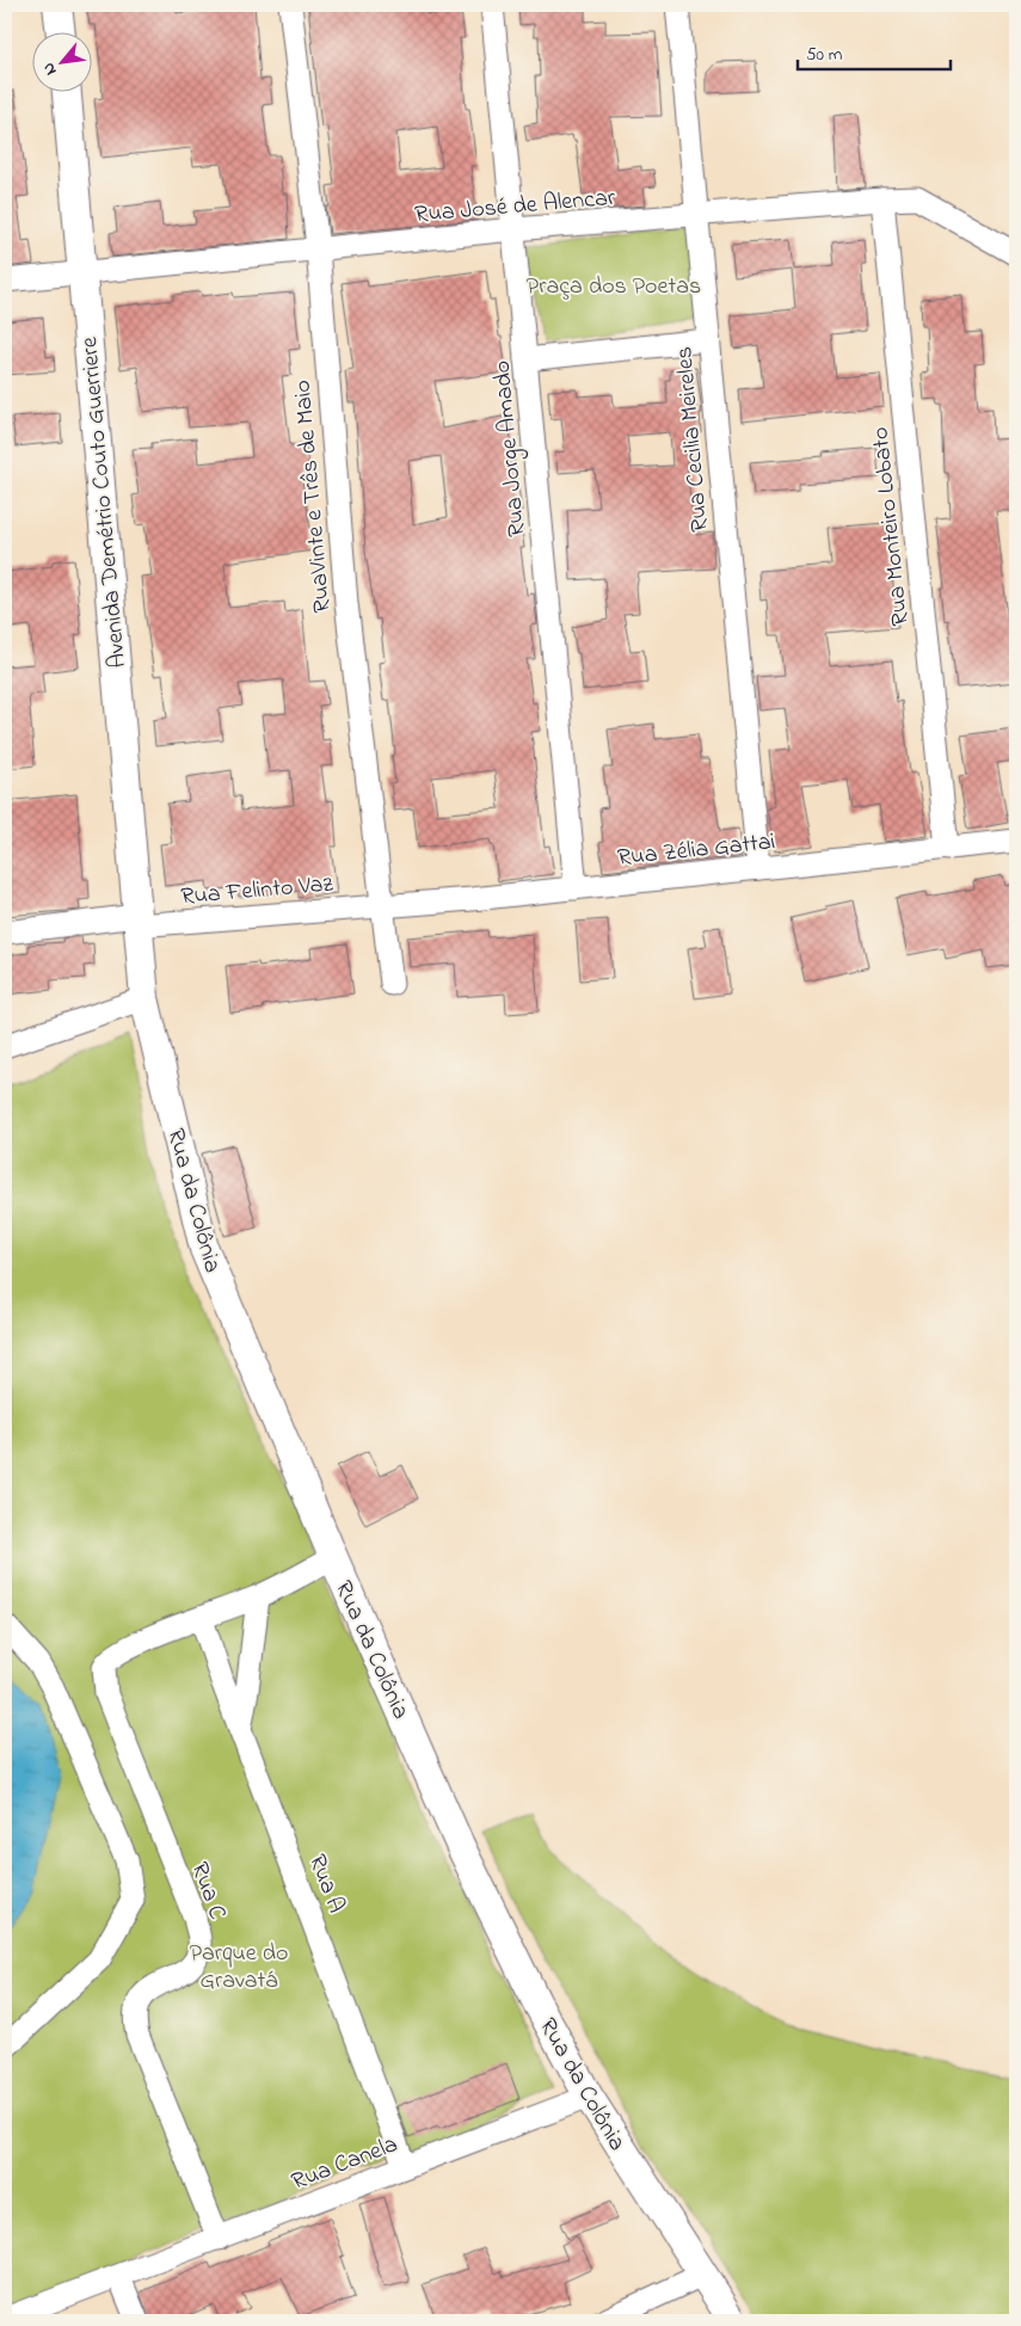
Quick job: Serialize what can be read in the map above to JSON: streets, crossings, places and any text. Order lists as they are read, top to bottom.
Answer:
{
  "streets": {
    "main road": ["Avenida Demétrio Couto Guerriere", "Rua da Colônia"],
    "street": [
      "Rua José de Alencar",
      "Rua Cecilia Meireles",
      "Rua Jorge Amado",
      "RuaVinte e Três de Maio",
      "Rua Monteiro Lobato",
      "Rua Zélia Gattai",
      "Rua Felinto Vaz",
      "Rua A",
      "Rua C",
      "Rua Canela"
    ]
  },
  "crossings": [
    ["Rua José de Alencar", "Rua Cecilia Meireles"],
    ["Rua José de Alencar", "Rua Jorge Amado"],
    ["Rua José de Alencar", "RuaVinte e Três de Maio"],
    ["Rua José de Alencar", "Avenida Demétrio Couto Guerriere"],
    ["Rua José de Alencar", "Rua Monteiro Lobato"],
    ["Rua Cecilia Meireles", "Rua Zélia Gattai"],
    ["Rua Jorge Amado", "Rua Zélia Gattai"],
    ["RuaVinte e Três de Maio", "Rua Zélia Gattai"],
    ["RuaVinte e Três de Maio", "Rua Felinto Vaz"],
    ["Avenida Demétrio Couto Guerriere", "Rua Felinto Vaz"],
    ["Avenida Demétrio Couto Guerriere", "Rua da Colônia"],
    ["Rua Monteiro Lobato", "Rua Zélia Gattai"],
    ["Rua Zélia Gattai", "Rua Felinto Vaz"],
    ["Rua Felinto Vaz", "Rua da Colônia"],
    ["Rua da Colônia", "Rua Canela"],
    ["Rua A", "Rua C"],
    ["Rua A", "Rua Canela"],
    ["Rua C", "Rua Canela"]
  ],
  "parks": ["Praça dos Poetas", "Parque do Gravatá"],
  "scale_bar": "50 m",
  "north": "bottom left"
}
